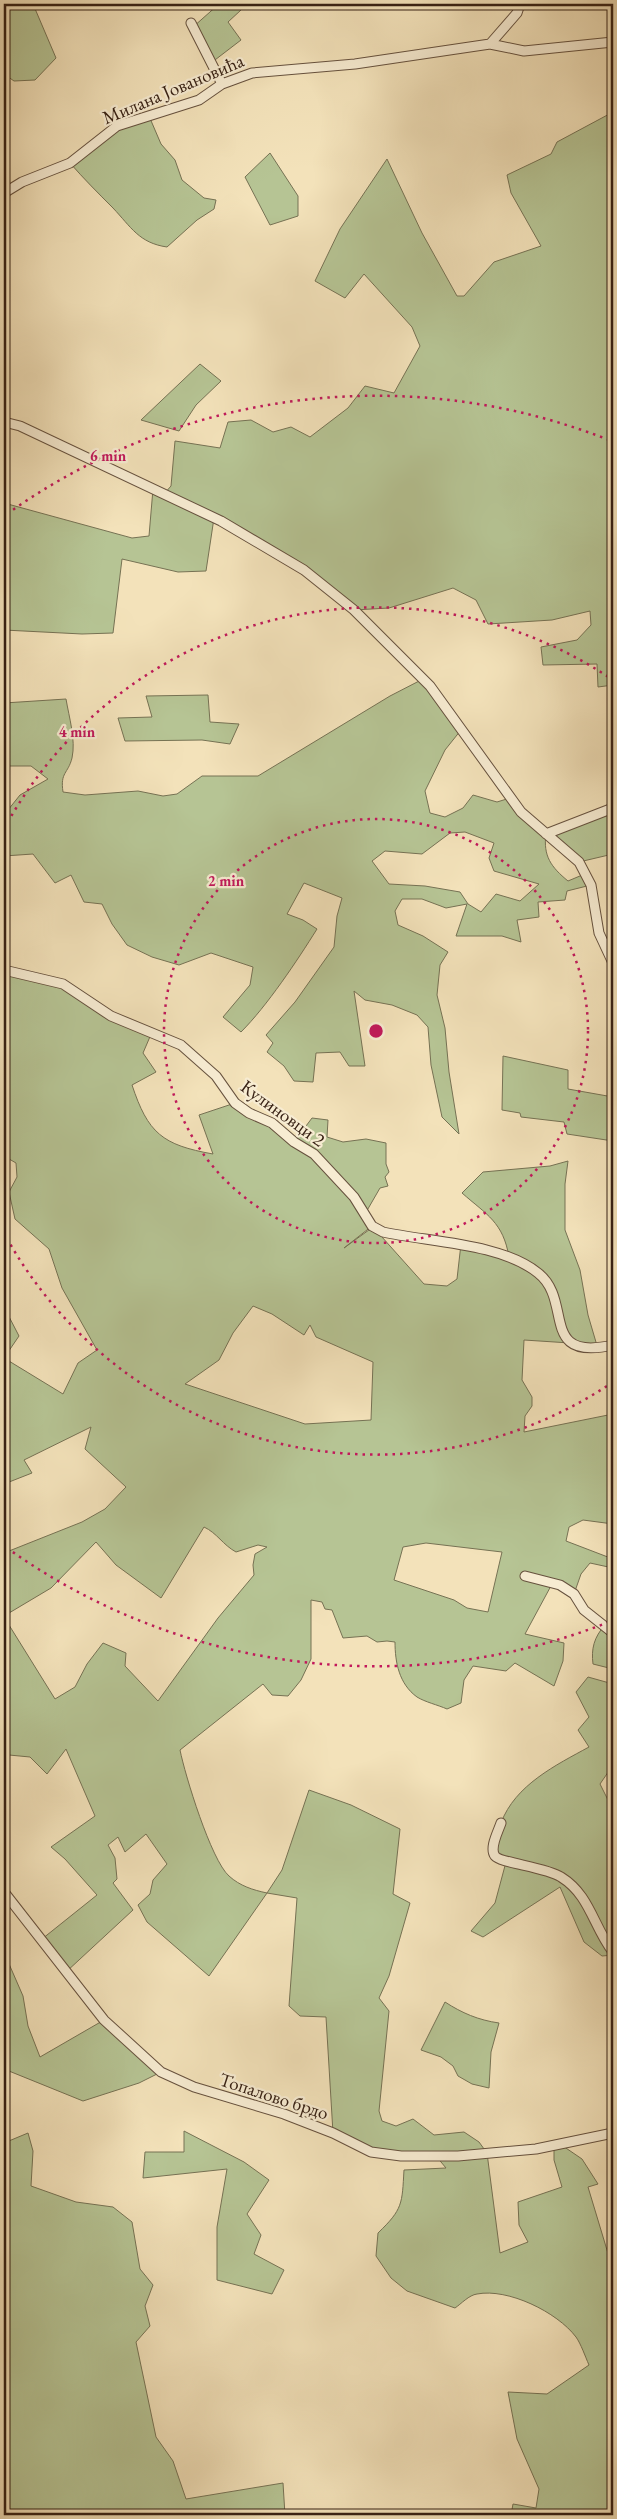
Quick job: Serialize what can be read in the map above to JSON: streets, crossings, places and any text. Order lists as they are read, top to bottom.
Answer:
{
  "streets": {
    "street": ["Милана Јовановића", "Кулиновци 2", "Топалово брдо"]
  },
  "rings": ["6 min", "4 min", "2 min"]
}
